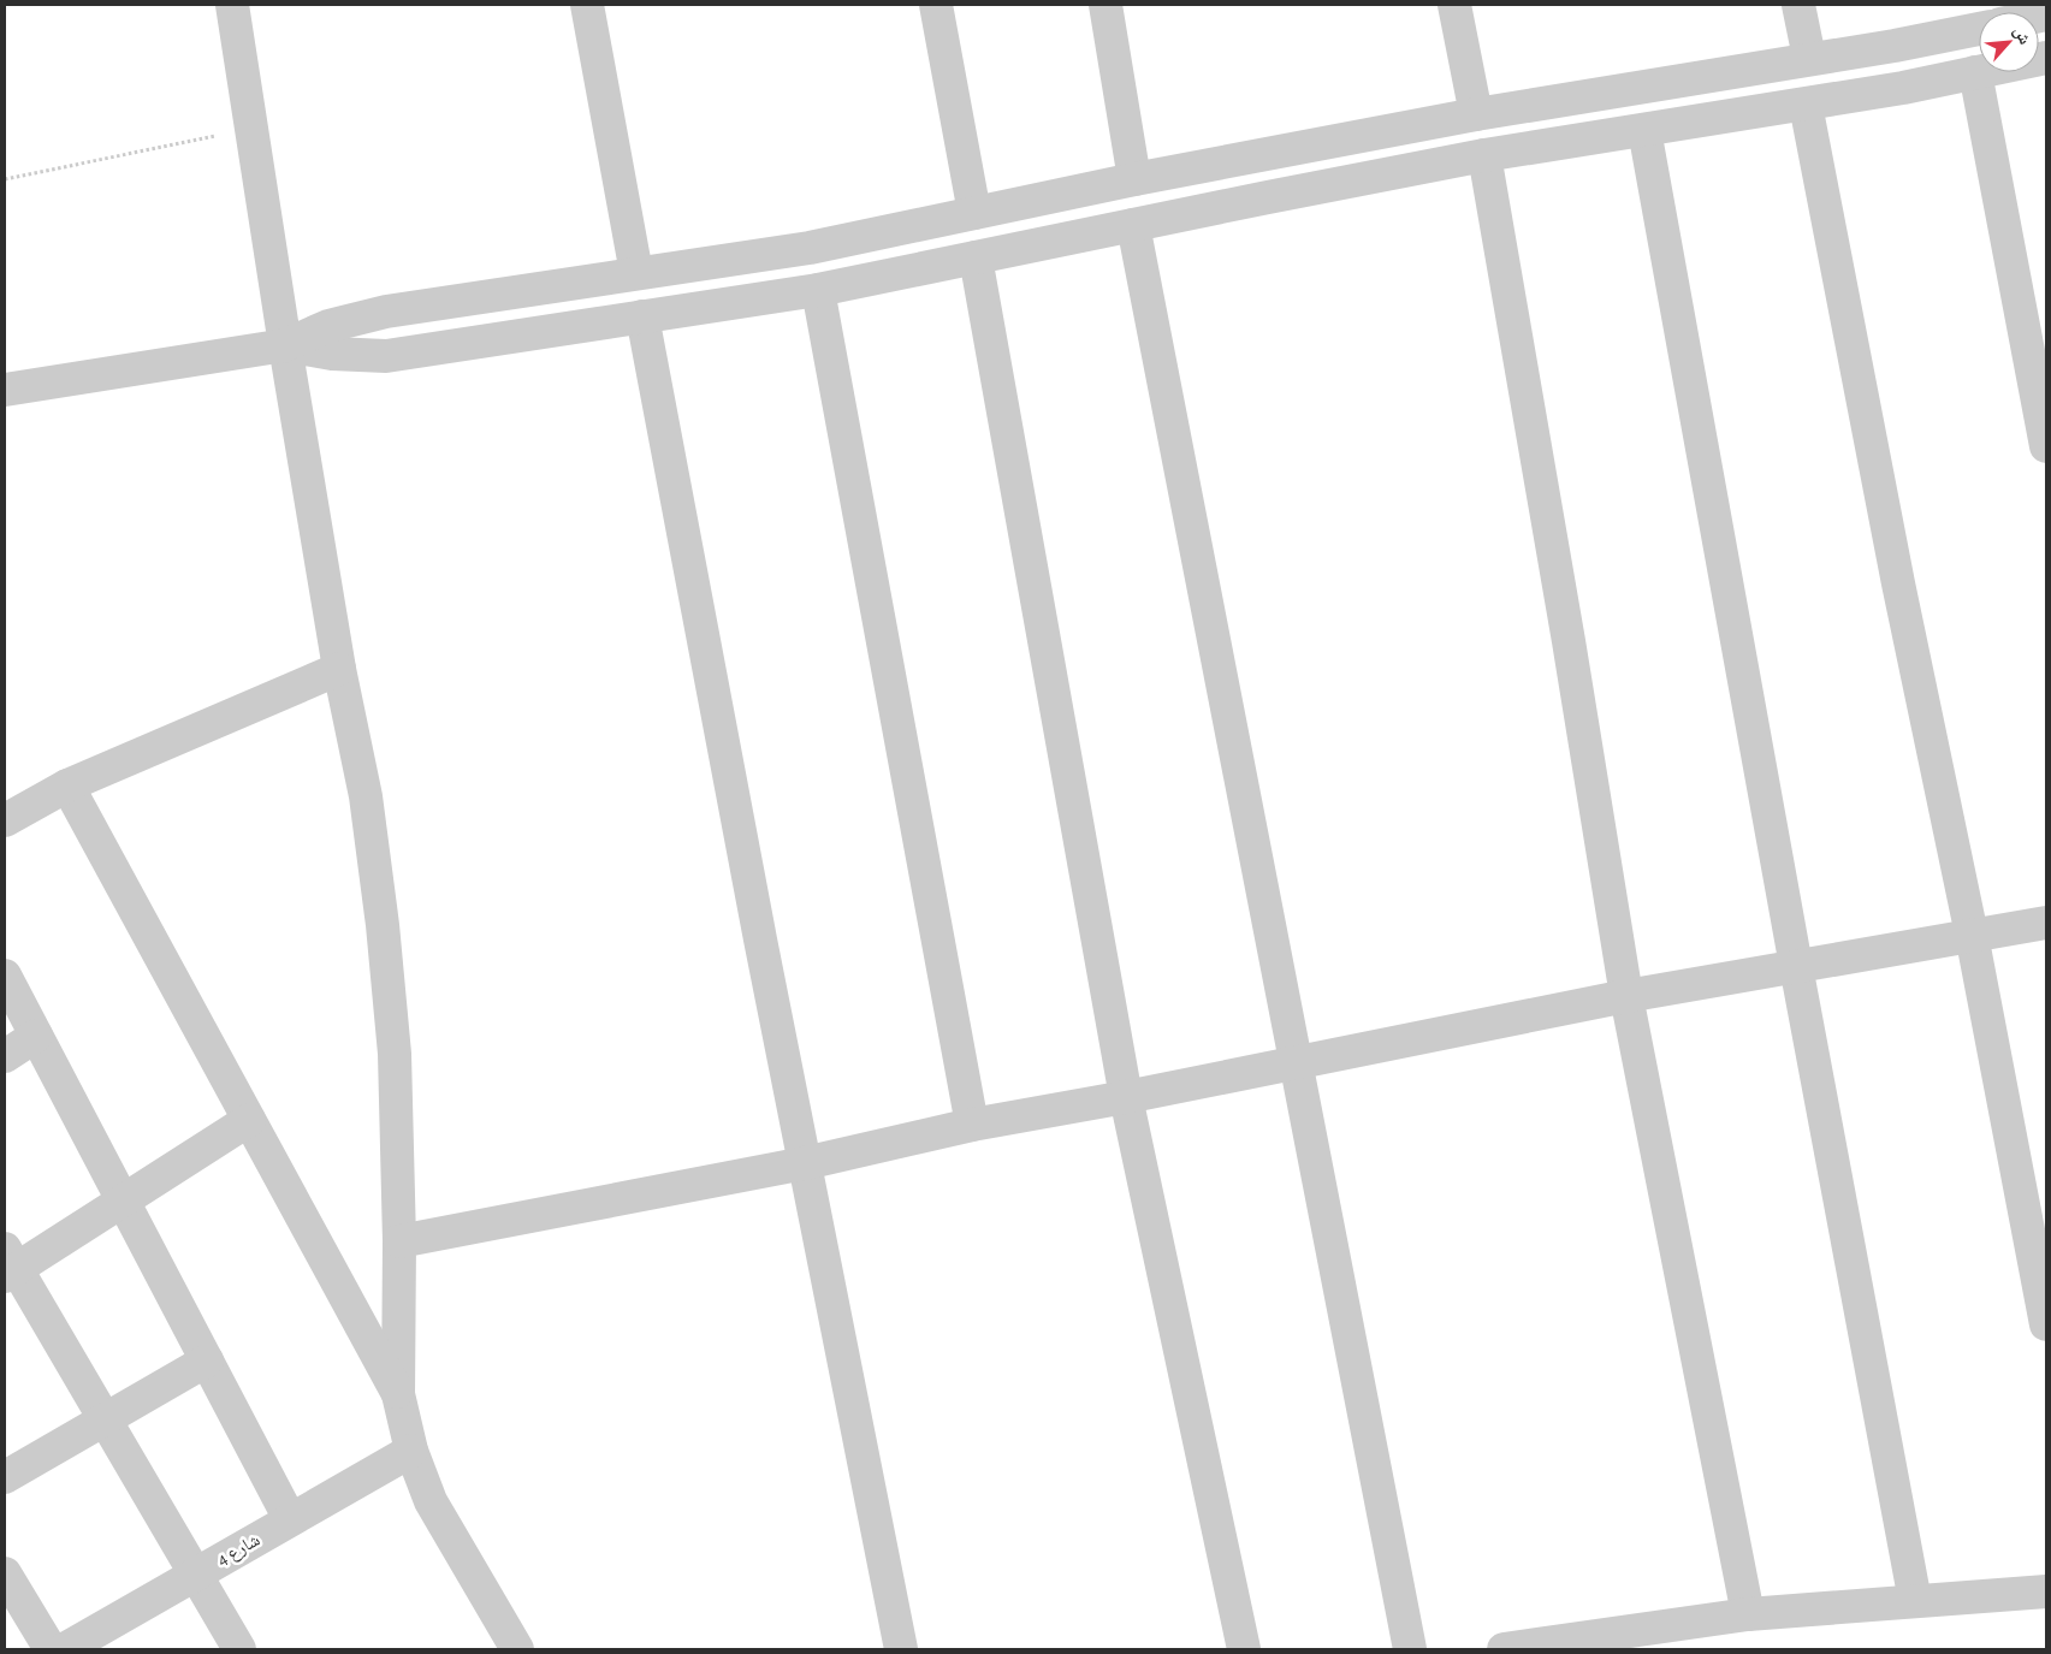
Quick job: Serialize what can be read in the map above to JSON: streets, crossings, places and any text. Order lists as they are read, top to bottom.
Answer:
{
  "streets": {
    "street": ["شارع 4"]
  },
  "north": "top right"
}
